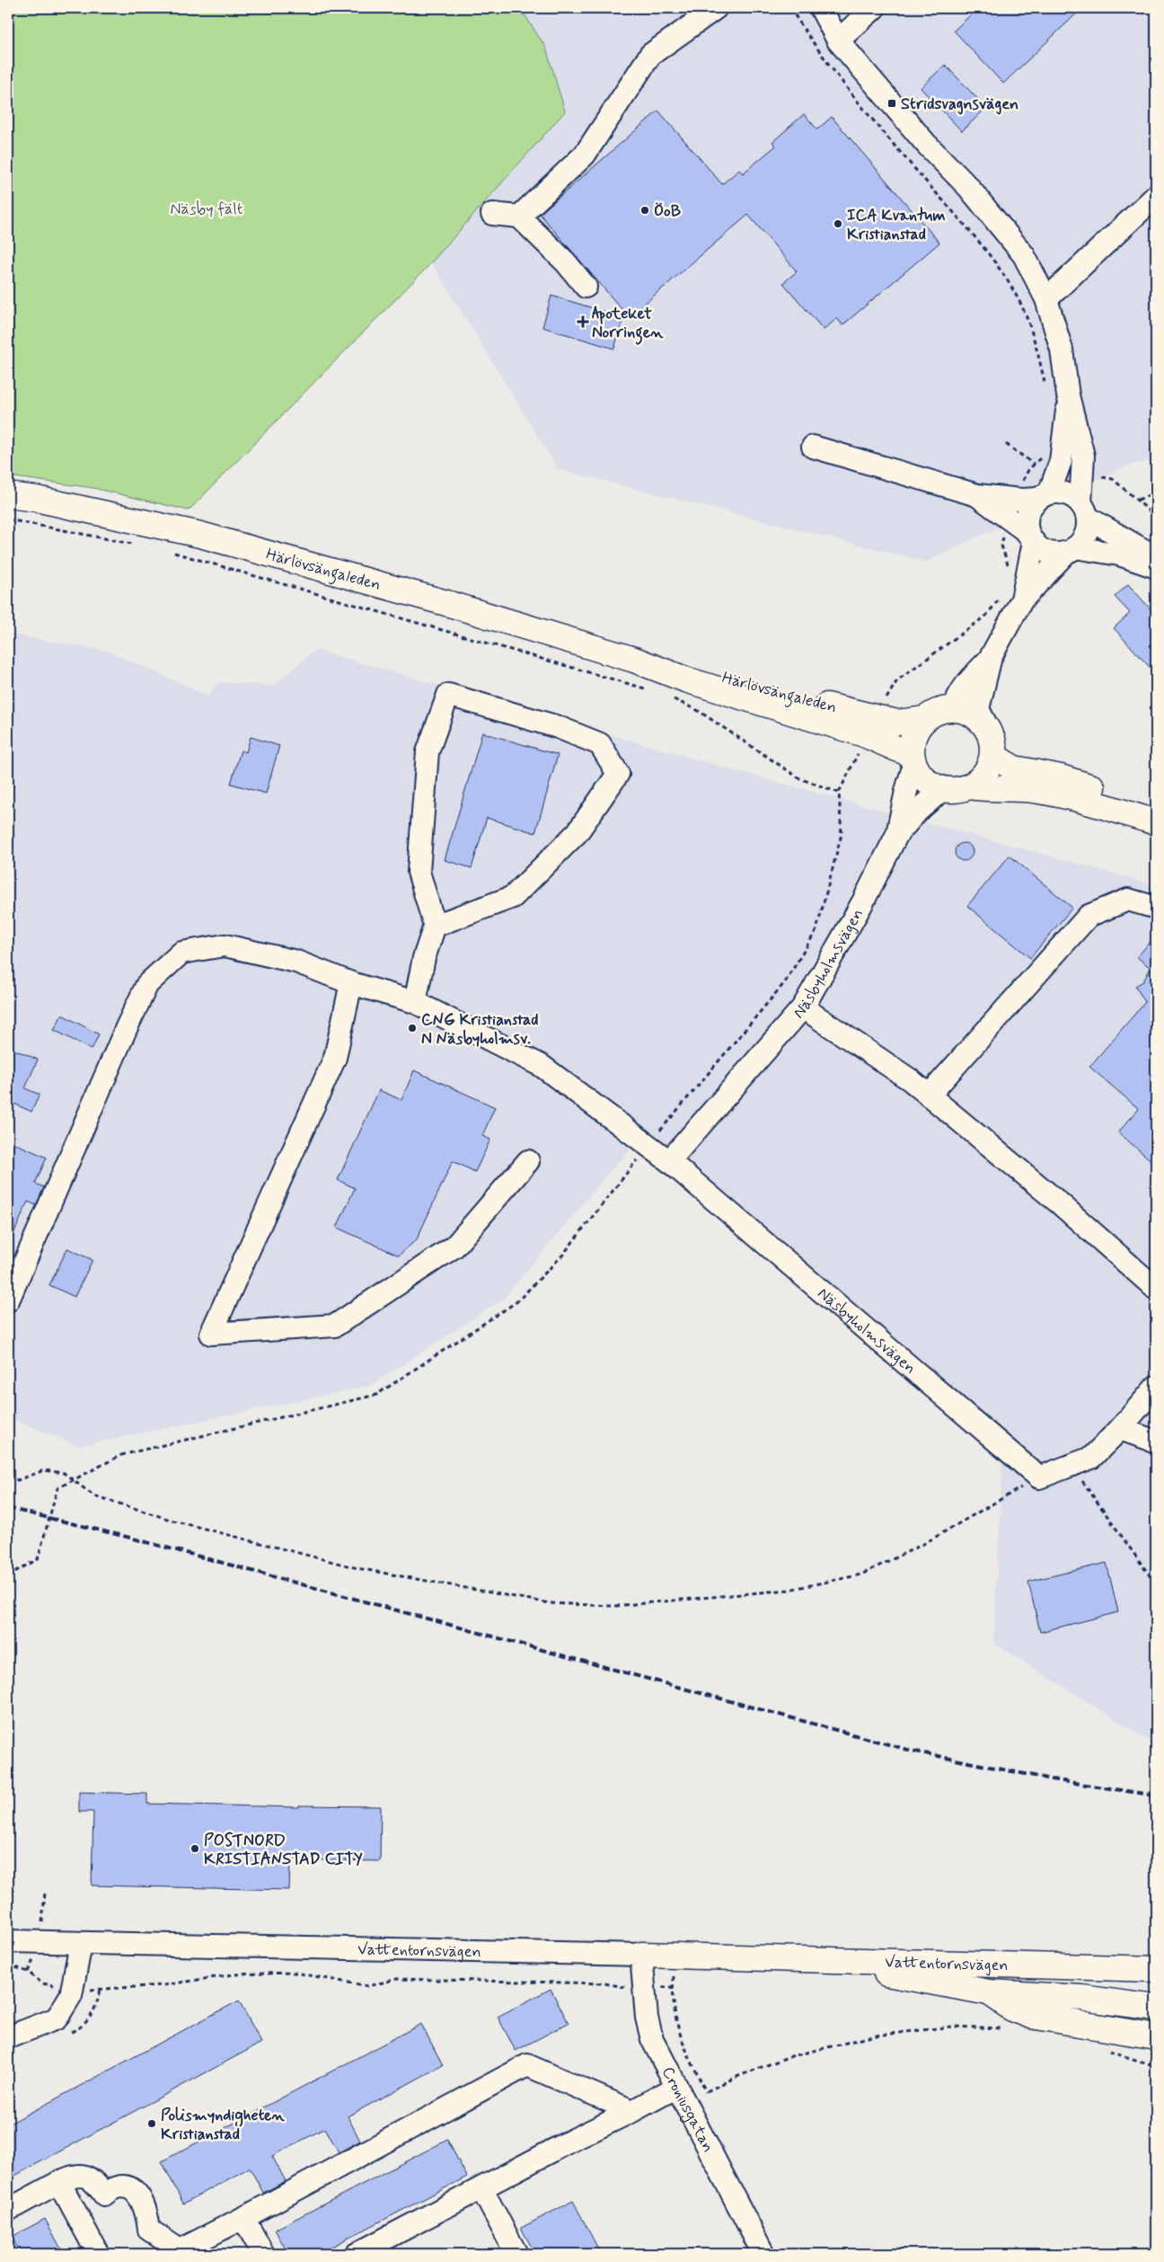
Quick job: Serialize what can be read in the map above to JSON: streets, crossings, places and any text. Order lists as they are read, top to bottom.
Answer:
{
  "streets": {
    "main road": ["Härlövsängaleden", "Vattentornsvägen"],
    "street": ["Näsbyholmsvägen", "Croniusgatan"]
  },
  "crossings": [
    ["Härlövsängaleden", "Näsbyholmsvägen"],
    ["Vattentornsvägen", "Croniusgatan"]
  ],
  "parks": ["Näsby fält"],
  "places": {
    "transit": ["Stridsvagnsvägen"],
    "other": [
      "ÖoB",
      "ICA Kvantum Kristianstad",
      "CNG Kristianstad N Näsbyholmsv.",
      "POSTNORD KRISTIANSTAD CITY",
      "Polismyndigheten Kristianstad"
    ],
    "health": ["Apoteket Norringen"]
  }
}
